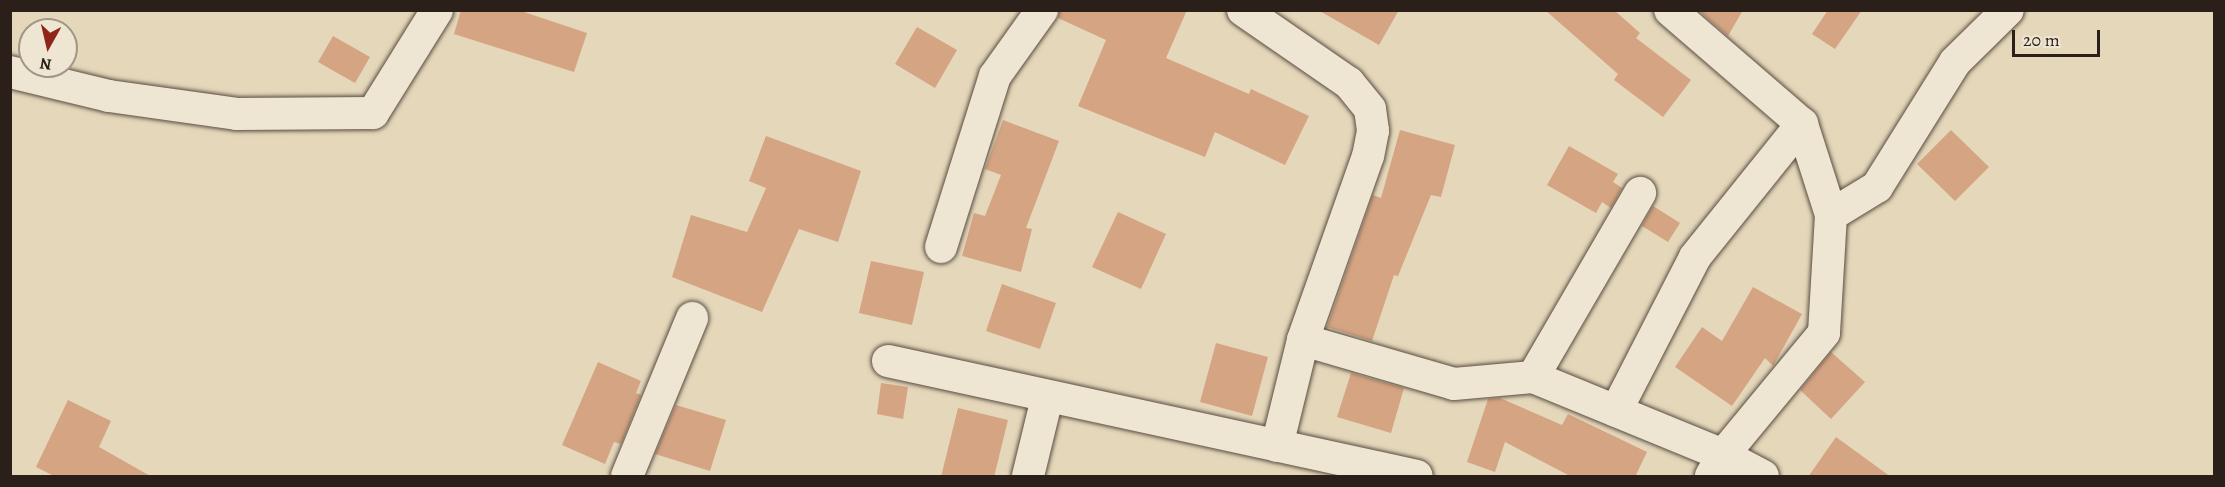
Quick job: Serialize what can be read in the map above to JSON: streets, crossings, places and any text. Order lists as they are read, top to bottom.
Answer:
{
  "scale_bar": "20 m",
  "north": "bottom"
}
